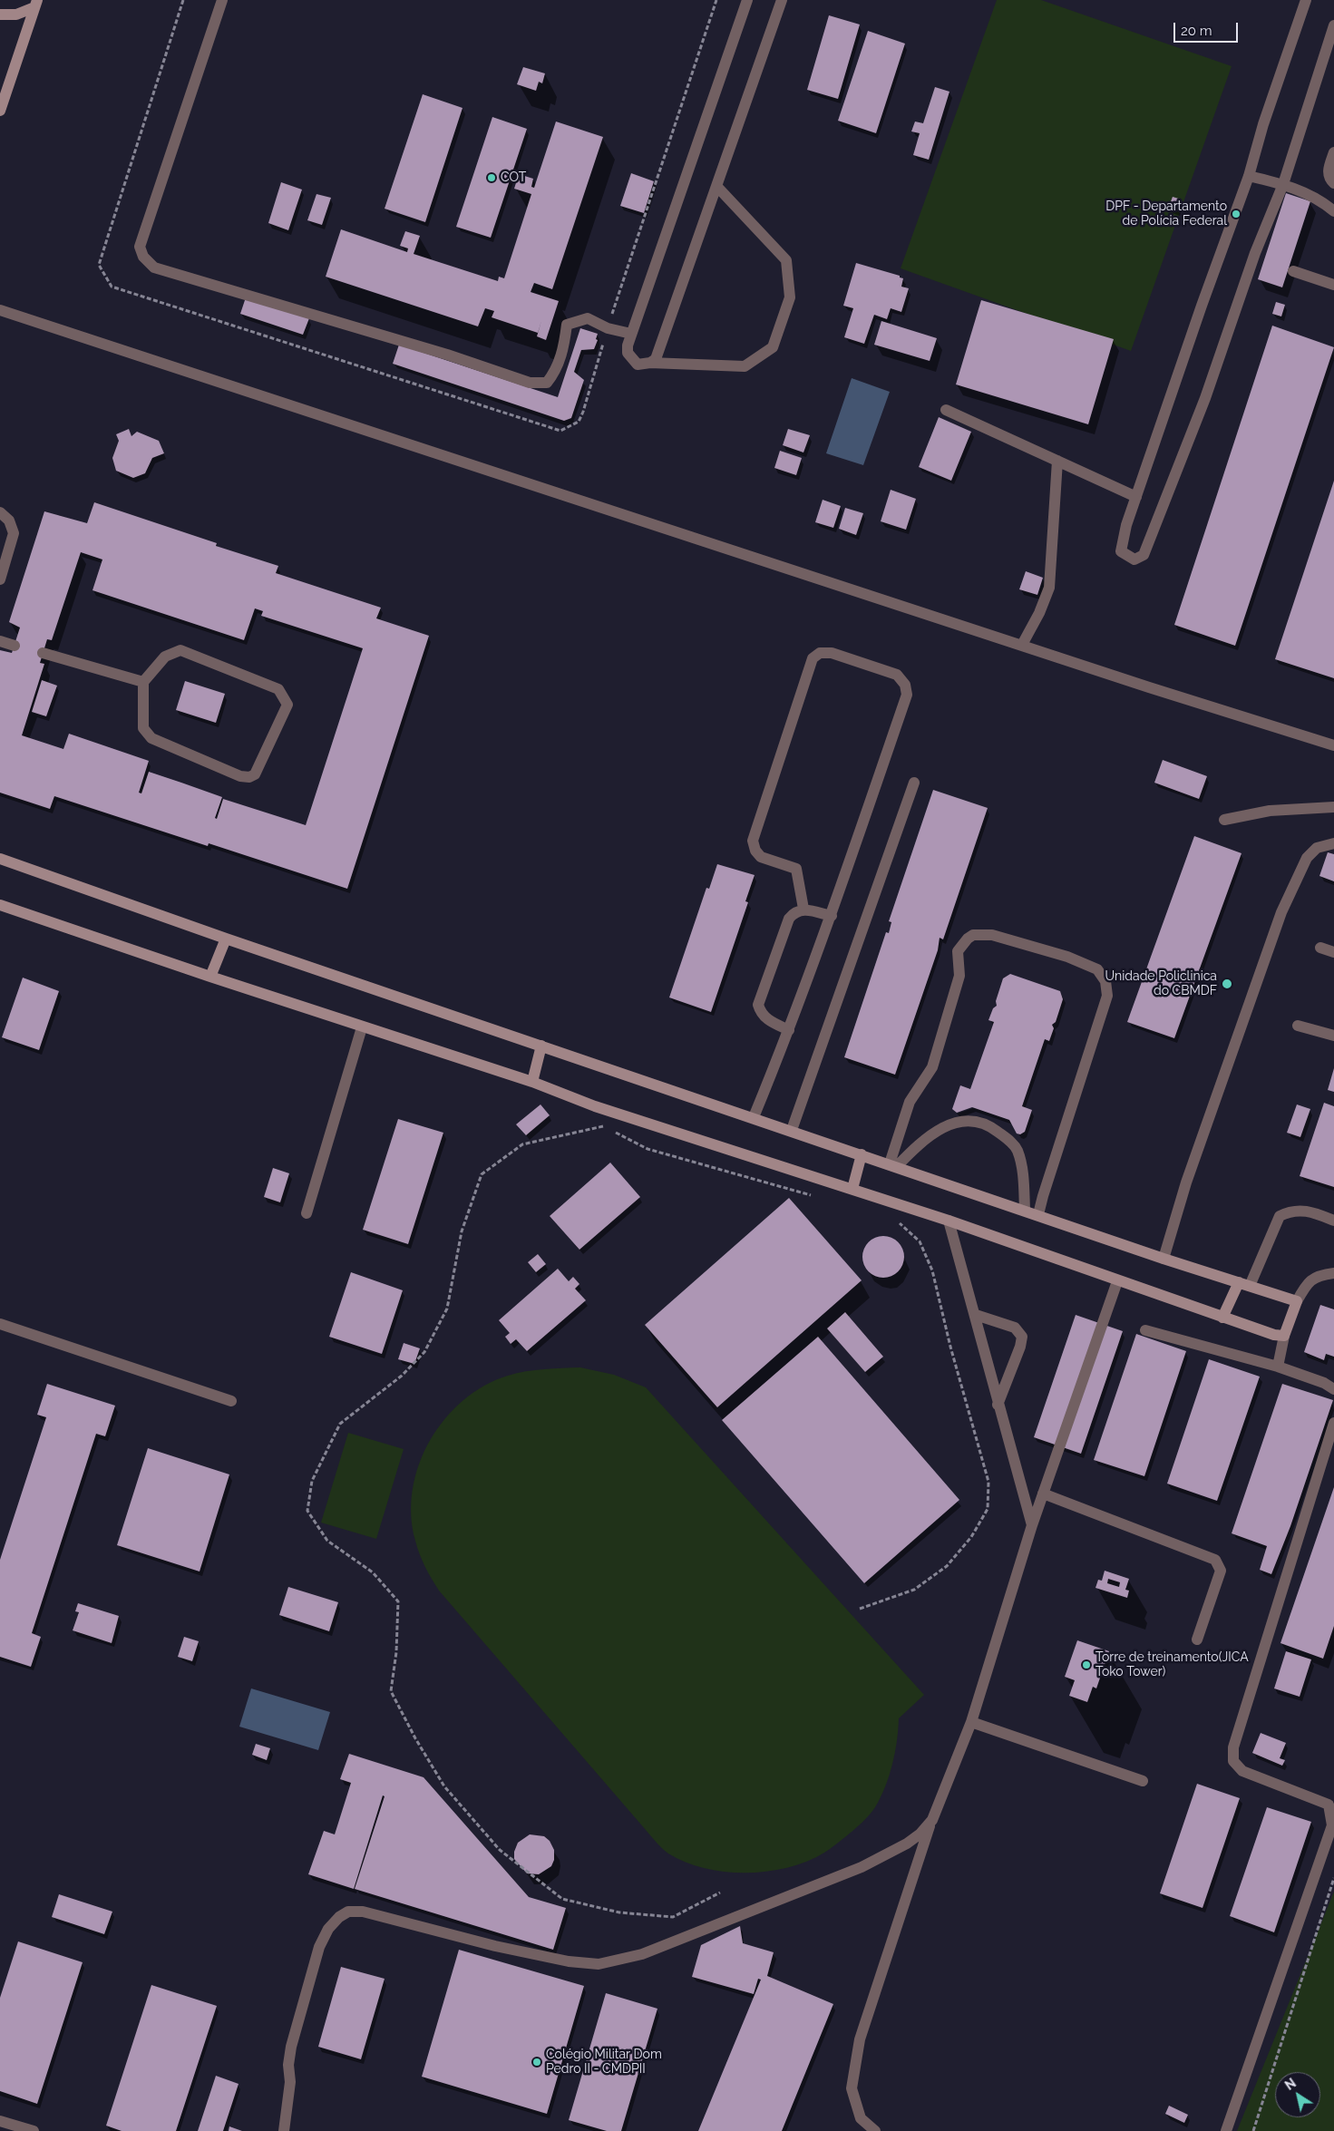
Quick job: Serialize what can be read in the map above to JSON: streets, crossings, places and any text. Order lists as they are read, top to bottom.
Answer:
{
  "places": [
    "COT",
    "DPF - Departamento de Polícia Federal",
    "Unidade Policlinica do CBMDF",
    "Torre de treinamento(JICA Toko Tower)",
    "Colégio Militar Dom Pedro II - CMDPII"
  ],
  "scale_bar": "20 m",
  "north": "top left"
}
